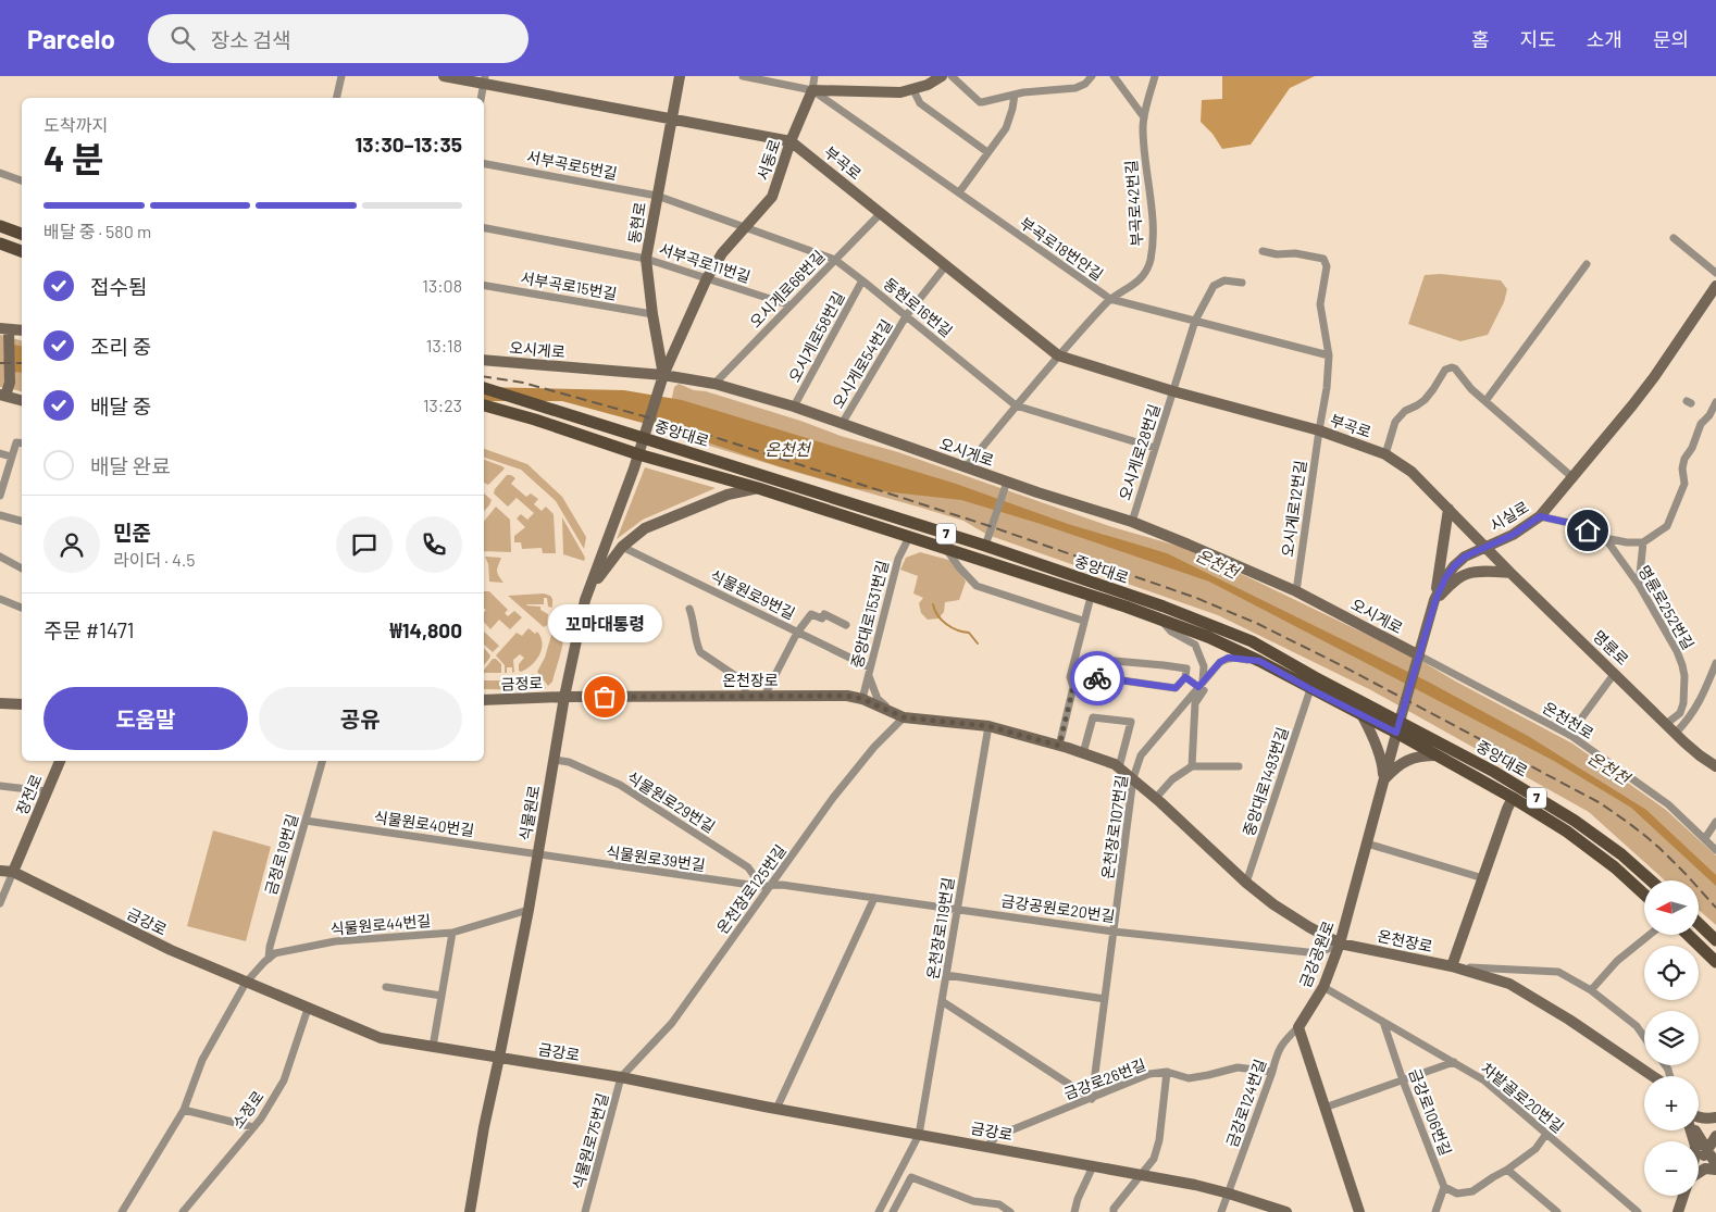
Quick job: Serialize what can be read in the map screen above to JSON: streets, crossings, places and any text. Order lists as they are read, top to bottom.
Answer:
{
  "streets": {
    "main road": [
      "서동로",
      "부곡로",
      "동현로",
      "오시게로",
      "중앙대로",
      "시실로",
      "7",
      "명륜로",
      "온천장로",
      "금정로",
      "장전로",
      "식물원로",
      "금강로",
      "금강공원로"
    ],
    "street": [
      "서부곡로5번길",
      "부곡로42번길",
      "부곡로18번안길",
      "서부곡로11번길",
      "서부곡로15번길",
      "오시게로66번길",
      "동현로16번길",
      "오시게로58번길",
      "오시게로54번길",
      "오시게로28번길",
      "오시게로12번길",
      "식물원로9번길",
      "명륜로252번길",
      "중앙대로1531번길",
      "온천천로",
      "중앙대로1493번길",
      "식물원로29번길",
      "식물원로40번길",
      "온천장로107번길",
      "금정로19번길",
      "식물원로39번길",
      "온천장로125번길",
      "금강공원로20번길",
      "식물원로44번길",
      "온천장로119번길",
      "금강로26번길",
      "차밭골로20번길",
      "금강로124번길",
      "소정로",
      "금강로106번길",
      "식물원로75번길"
    ]
  },
  "crossings": [
    ["서동로", "부곡로"],
    ["서동로", "동현로"],
    ["서동로", "부곡로18번안길"],
    ["서동로", "서부곡로11번길"],
    ["서동로", "동현로16번길"],
    ["서동로", "오시게로"],
    ["서동로", "중앙대로"],
    ["서동로", "식물원로"],
    ["부곡로", "부곡로42번길"],
    ["부곡로", "동현로"],
    ["부곡로", "오시게로66번길"],
    ["부곡로", "오시게로54번길"],
    ["부곡로", "오시게로28번길"],
    ["부곡로", "오시게로12번길"],
    ["부곡로", "시실로"],
    ["부곡로", "명륜로"],
    ["서부곡로5번길", "동현로"],
    ["서부곡로5번길", "동현로16번길"],
    ["부곡로42번길", "부곡로18번안길"],
    ["부곡로42번길", "동현로16번길"],
    ["부곡로42번길", "오시게로"],
    ["동현로", "서부곡로11번길"],
    ["동현로", "서부곡로15번길"],
    ["동현로", "동현로16번길"],
    ["동현로", "오시게로"],
    ["부곡로18번안길", "오시게로12번길"],
    ["서부곡로11번길", "오시게로66번길"],
    ["오시게로66번길", "동현로16번길"],
    ["오시게로66번길", "오시게로"],
    ["동현로16번길", "오시게로58번길"],
    ["동현로16번길", "오시게로54번길"],
    ["동현로16번길", "오시게로28번길"],
    ["오시게로58번길", "오시게로"],
    ["오시게로", "오시게로54번길"],
    ["오시게로", "오시게로28번길"],
    ["오시게로", "오시게로12번길"],
    ["오시게로", "시실로"],
    ["오시게로", "온천천로"],
    ["중앙대로", "시실로"],
    ["중앙대로", "중앙대로1531번길"],
    ["중앙대로", "중앙대로1493번길"],
    ["중앙대로", "식물원로"],
    ["중앙대로", "온천장로107번길"],
    ["중앙대로", "금강공원로"],
    ["시실로", "명륜로"],
    ["시실로", "온천천로"],
    ["시실로", "금강공원로"],
    ["식물원로9번길", "중앙대로1531번길"],
    ["명륜로252번길", "명륜로"],
    ["중앙대로1531번길", "온천장로"],
    ["온천장로", "금정로"],
    ["온천장로", "중앙대로1493번길"],
    ["온천장로", "식물원로"],
    ["온천장로", "온천장로107번길"],
    ["온천장로", "온천장로125번길"],
    ["온천장로", "금강공원로20번길"],
    ["온천장로", "온천장로119번길"],
    ["온천장로", "금강공원로"],
    ["금정로", "식물원로"],
    ["장전로", "금강로"],
    ["식물원로29번길", "식물원로"],
    ["식물원로29번길", "식물원로39번길"],
    ["식물원로29번길", "온천장로125번길"],
    ["식물원로29번길", "금강공원로20번길"],
    ["식물원로", "식물원로40번길"],
    ["식물원로", "식물원로39번길"],
    ["식물원로", "금강로"],
    ["식물원로", "식물원로44번길"],
    ["식물원로40번길", "금정로19번길"],
    ["식물원로40번길", "식물원로39번길"],
    ["온천장로107번길", "금강공원로20번길"],
    ["온천장로107번길", "금강로26번길"],
    ["금정로19번길", "식물원로44번길"],
    ["식물원로39번길", "온천장로125번길"],
    ["식물원로39번길", "금강공원로20번길"],
    ["온천장로125번길", "금강공원로20번길"],
    ["온천장로125번길", "금강로"],
    ["온천장로125번길", "식물원로75번길"],
    ["금강공원로20번길", "온천장로119번길"],
    ["금강공원로20번길", "금강공원로"],
    ["금강로", "식물원로44번길"],
    ["금강로", "온천장로119번길"],
    ["금강로", "금강로26번길"],
    ["금강로", "금강로124번길"],
    ["금강로", "소정로"],
    ["금강로", "식물원로75번길"],
    ["금강공원로", "차밭골로20번길"],
    ["금강공원로", "금강로124번길"],
    ["금강로26번길", "금강로124번길"],
    ["차밭골로20번길", "금강로106번길"]
  ],
  "water": ["온천천"],
  "places": ["꼬마대통령"],
  "north": "left",
  "page": {
    "header": "Parcelo",
    "search": "장소 검색",
    "nav": [
      "홈",
      "지도",
      "소개",
      "문의"
    ],
    "heading": ["4 분", "도착까지", "13:30–13:35"],
    "panel": [
      "민준",
      "라이더 · 4.5",
      "주문 #1471",
      "₩14,800"
    ],
    "bar": "배달 중 · 580 m",
    "list": [
      ["접수됨", "13:08"],
      ["조리 중", "13:18"],
      ["배달 중", "13:23"],
      "배달 완료"
    ],
    "bubble": "꼬마대통령",
    "buttons": ["도움말", "공유"],
    "map_buttons": ["+", "−"]
  }
}
